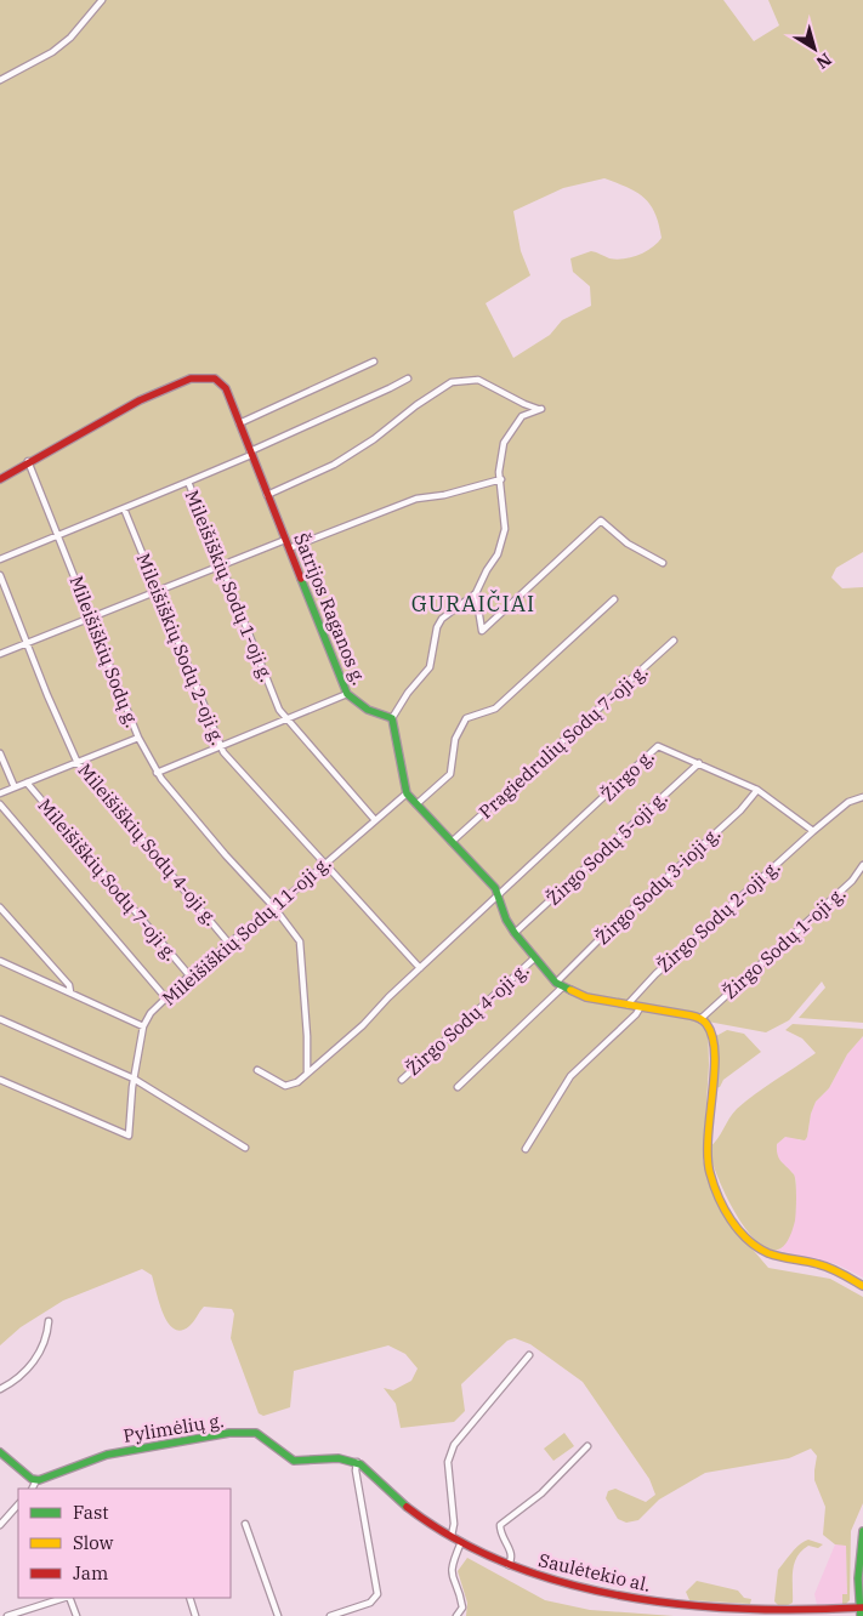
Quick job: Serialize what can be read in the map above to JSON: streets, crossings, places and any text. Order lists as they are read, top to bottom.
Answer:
{
  "streets": {
    "street": [
      "Mileišiškių Sodų 1-oji g.",
      "Šatrijos Raganos g.",
      "Mileišiškių Sodų 2-oji g.",
      "Mileišiškių Sodų g.",
      "Pragiedrulių Sodų 7-oji g.",
      "Žirgo g.",
      "Mileišiškių Sodų 4-oji g.",
      "Žirgo Sodų 5-oji g.",
      "Mileišiškių Sodų 7-oji g.",
      "Žirgo Sodų 3-ioji g.",
      "Žirgo Sodų 2-oji g.",
      "Mileišiškių Sodų 11-oji g.",
      "Žirgo Sodų 1-oji g.",
      "Žirgo Sodų 4-oji g.",
      "Pylimėlių g.",
      "Saulėtekio al."
    ]
  },
  "crossings": [
    ["Mileišiškių Sodų 1-oji g.", "Mileišiškių Sodų 2-oji g."],
    ["Mileišiškių Sodų 1-oji g.", "Mileišiškių Sodų g."],
    ["Mileišiškių Sodų 1-oji g.", "Mileišiškių Sodų 11-oji g."],
    ["Šatrijos Raganos g.", "Mileišiškių Sodų g."],
    ["Mileišiškių Sodų 2-oji g.", "Mileišiškių Sodų 11-oji g."],
    ["Mileišiškių Sodų g.", "Mileišiškių Sodų 4-oji g."],
    ["Mileišiškių Sodų g.", "Mileišiškių Sodų 7-oji g."],
    ["Žirgo g.", "Žirgo Sodų 5-oji g."],
    ["Žirgo g.", "Žirgo Sodų 3-ioji g."],
    ["Žirgo g.", "Žirgo Sodų 2-oji g."],
    ["Mileišiškių Sodų 4-oji g.", "Mileišiškių Sodų 11-oji g."],
    ["Mileišiškių Sodų 7-oji g.", "Mileišiškių Sodų 11-oji g."],
    ["Pylimėlių g.", "Saulėtekio al."]
  ],
  "districts": ["GURAIČIAI"],
  "legend": ["Fast", "Slow", "Jam"],
  "north": "bottom right"
}
